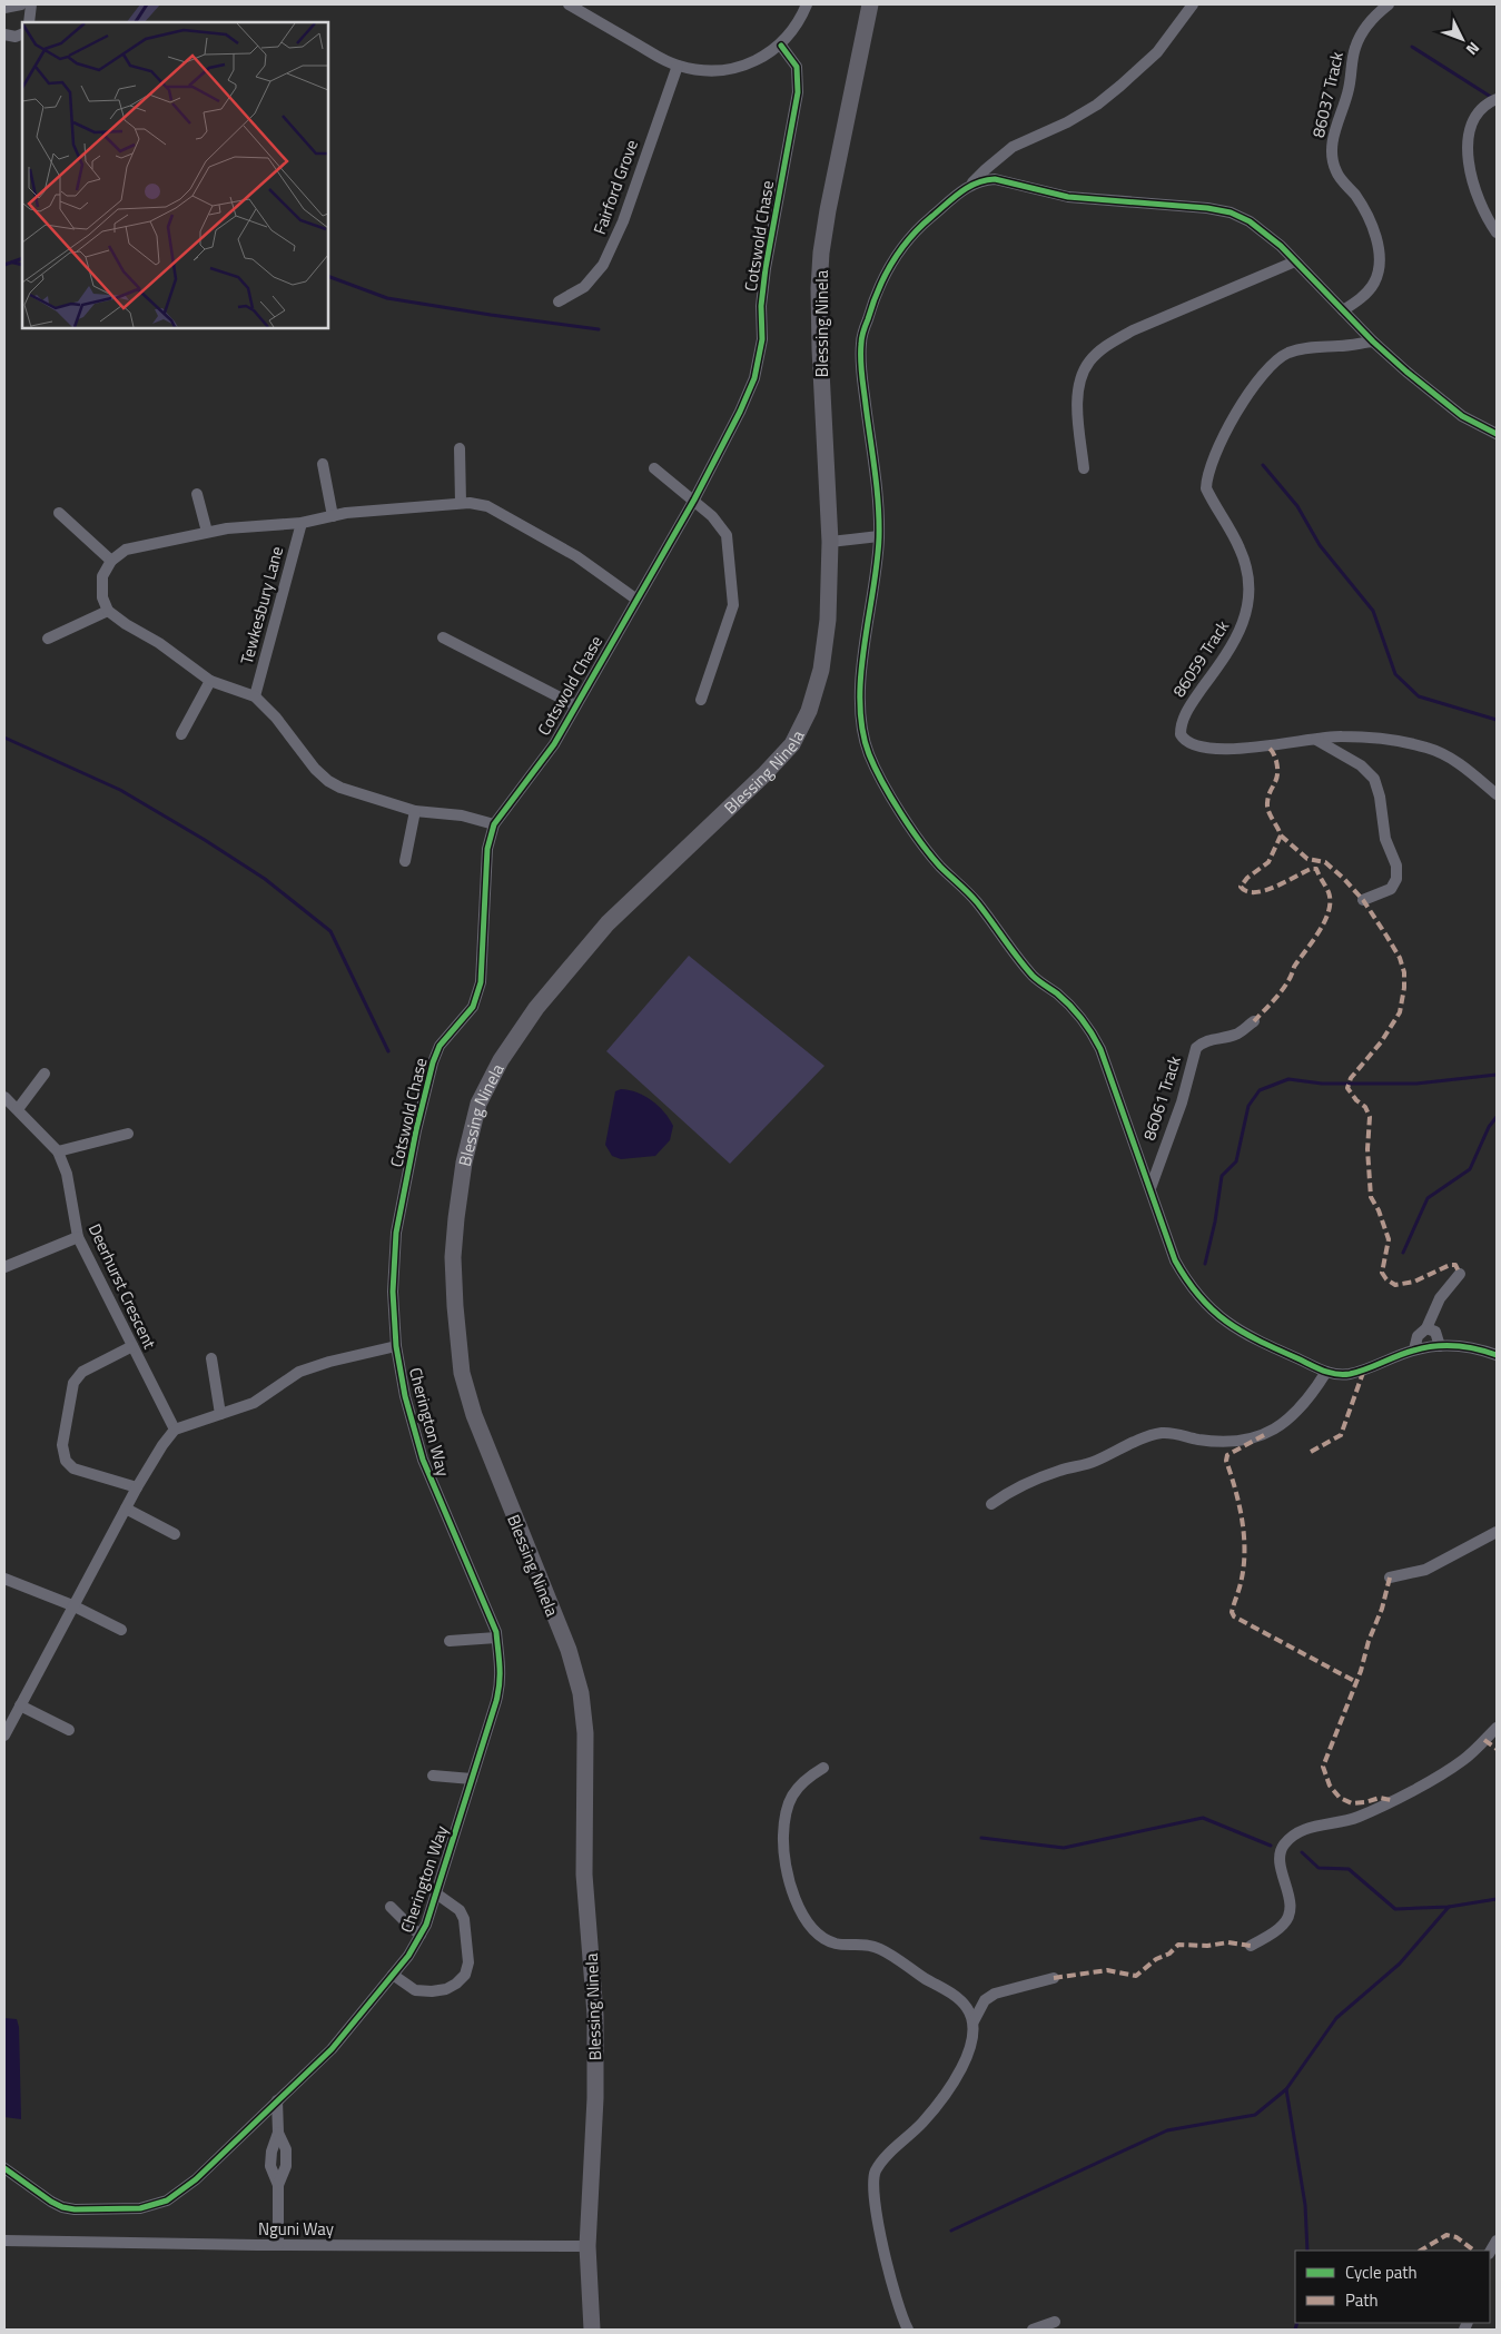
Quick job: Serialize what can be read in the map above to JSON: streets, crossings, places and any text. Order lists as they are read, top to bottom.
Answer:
{
  "streets": {
    "street": [
      "86037 Track",
      "Fairford Grove",
      "Cotswold Chase",
      "Blessing Ninela",
      "Tewkesbury Lane",
      "86059 Track",
      "86061 Track",
      "Deerhurst Crescent",
      "Cherington Way",
      "Nguni Way"
    ]
  },
  "crossings": [
    ["Cotswold Chase", "Cherington Way"],
    ["Blessing Ninela", "Nguni Way"]
  ],
  "legend": ["Cycle path", "Path"],
  "north": "bottom right"
}
